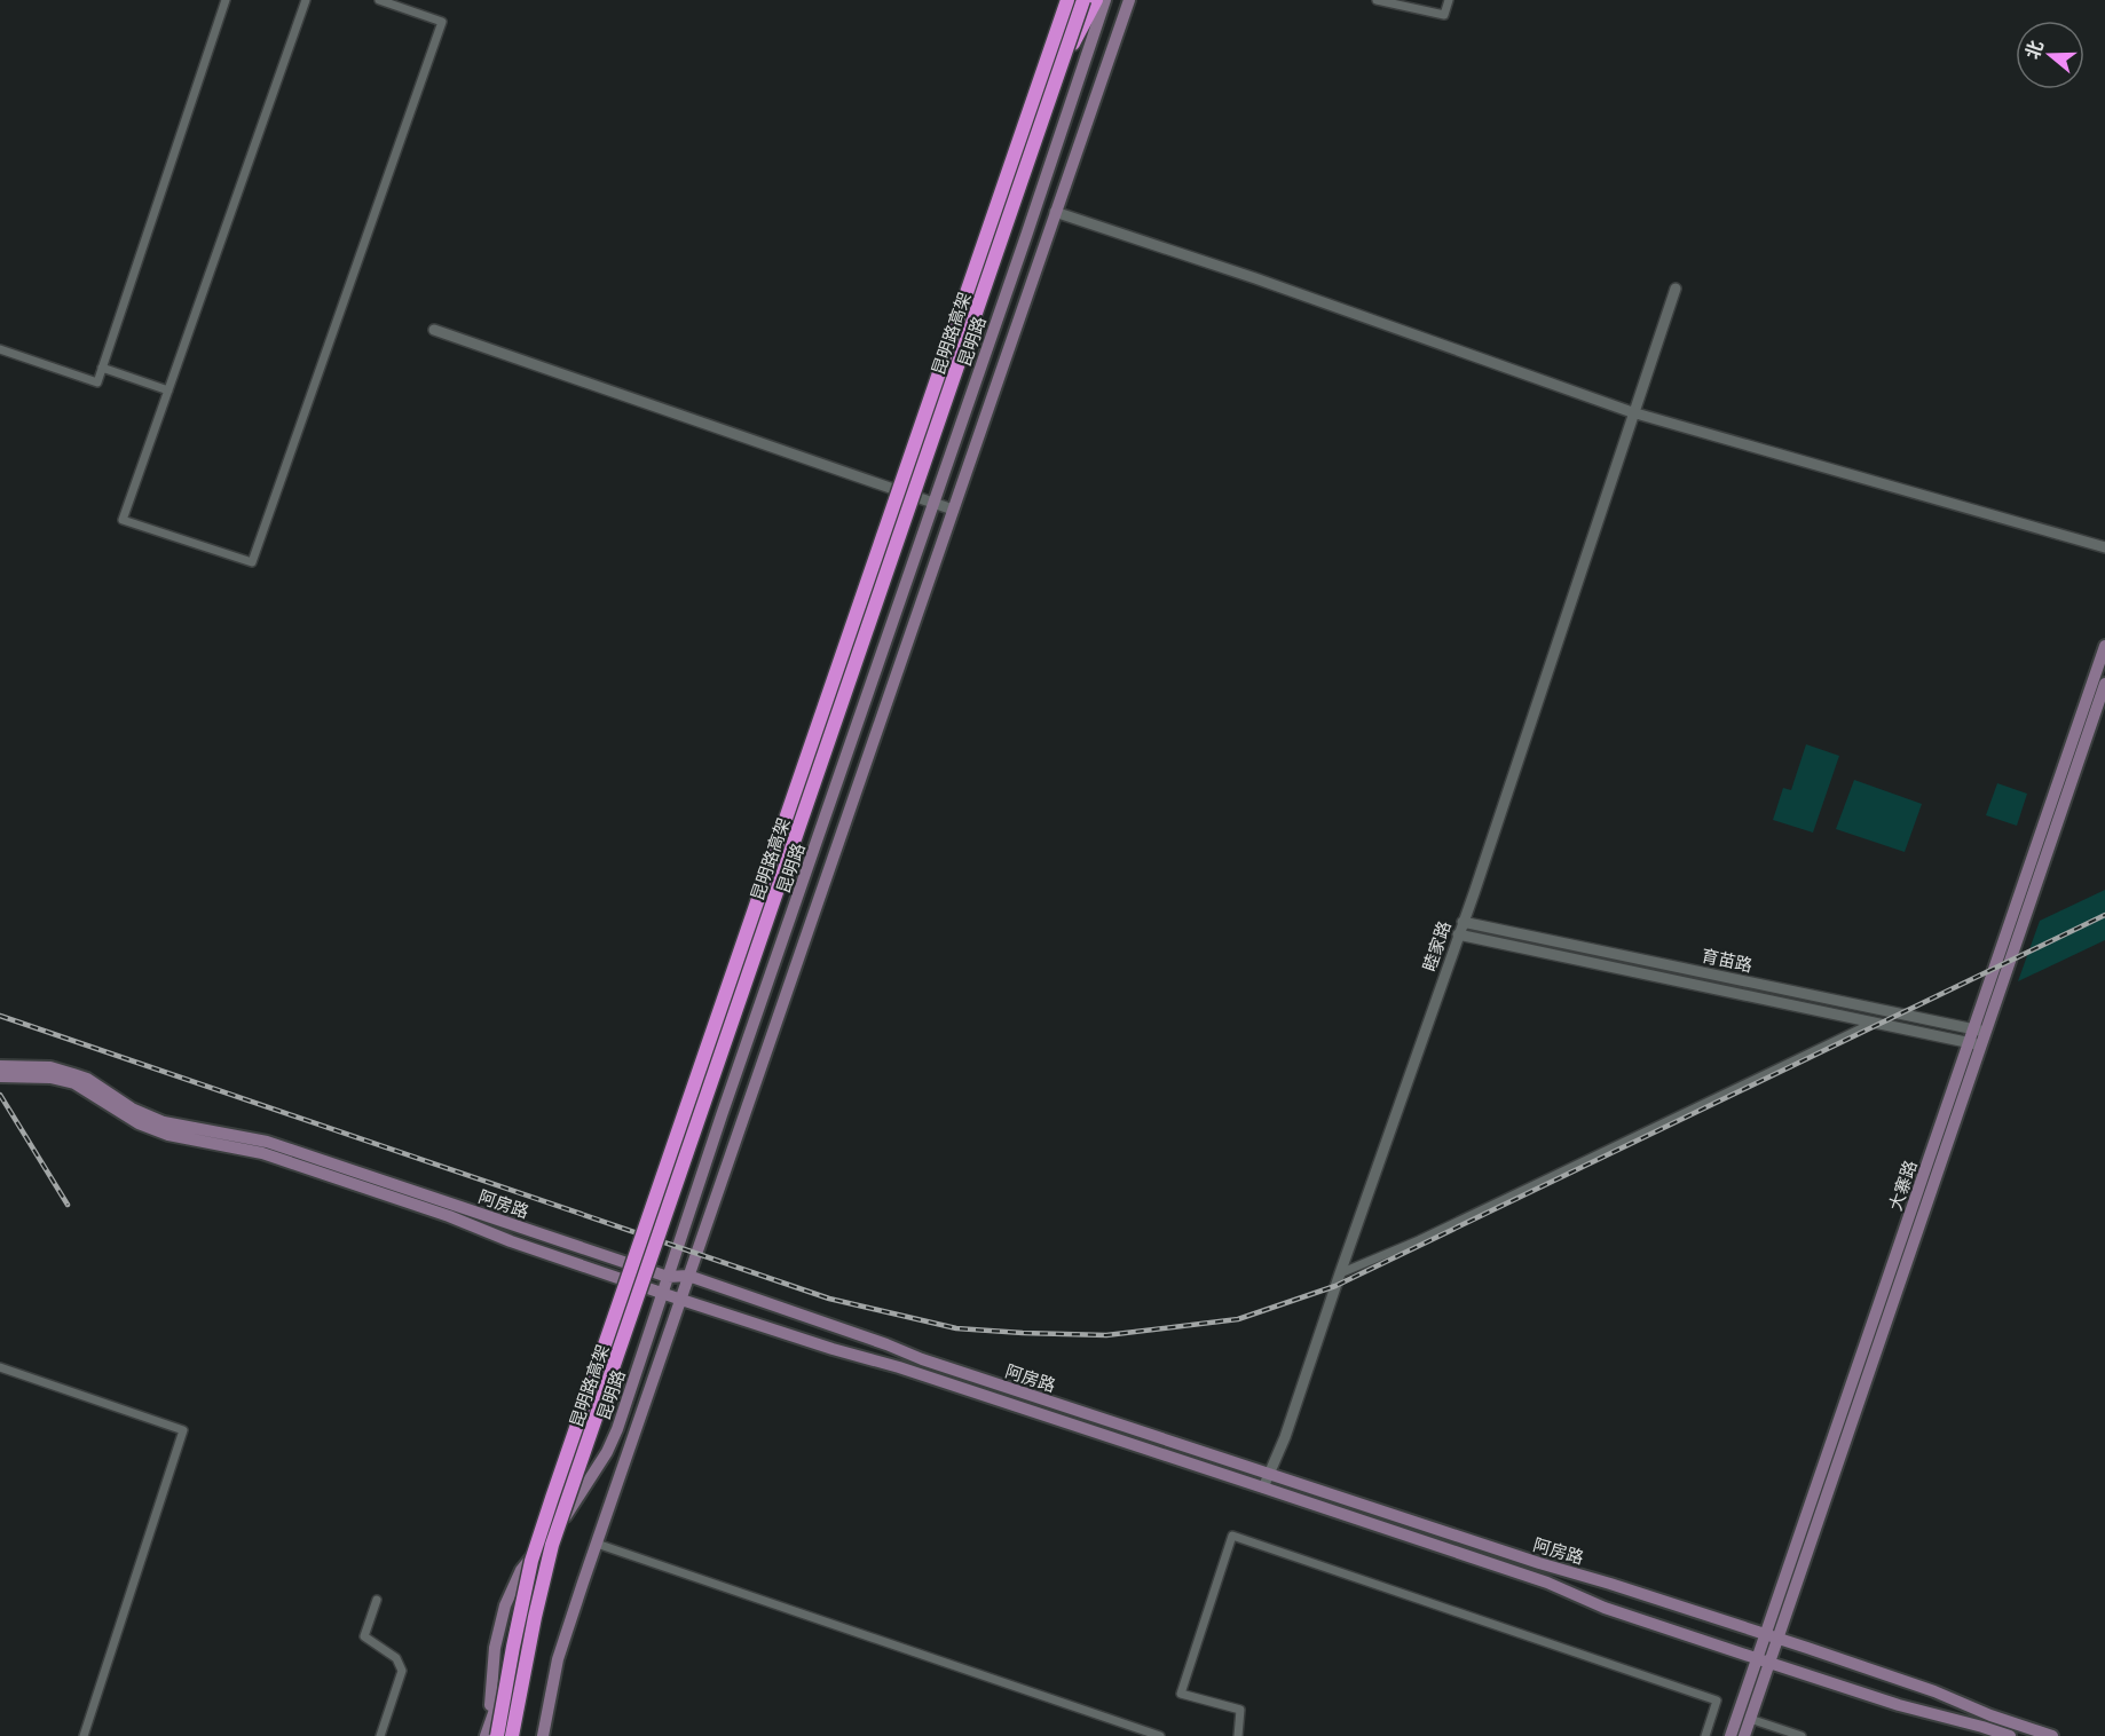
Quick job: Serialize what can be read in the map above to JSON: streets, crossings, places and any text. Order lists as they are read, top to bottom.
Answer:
{
  "streets": {
    "highway": ["昆明路高架"],
    "main road": ["昆明路", "大寨路", "阿房路"],
    "street": ["睦家路", "育苗路"]
  },
  "crossings": [
    ["昆明路高架", "昆明路"],
    ["昆明路", "阿房路"],
    ["睦家路", "育苗路"],
    ["睦家路", "阿房路"],
    ["育苗路", "大寨路"],
    ["大寨路", "阿房路"]
  ],
  "north": "left"
}
